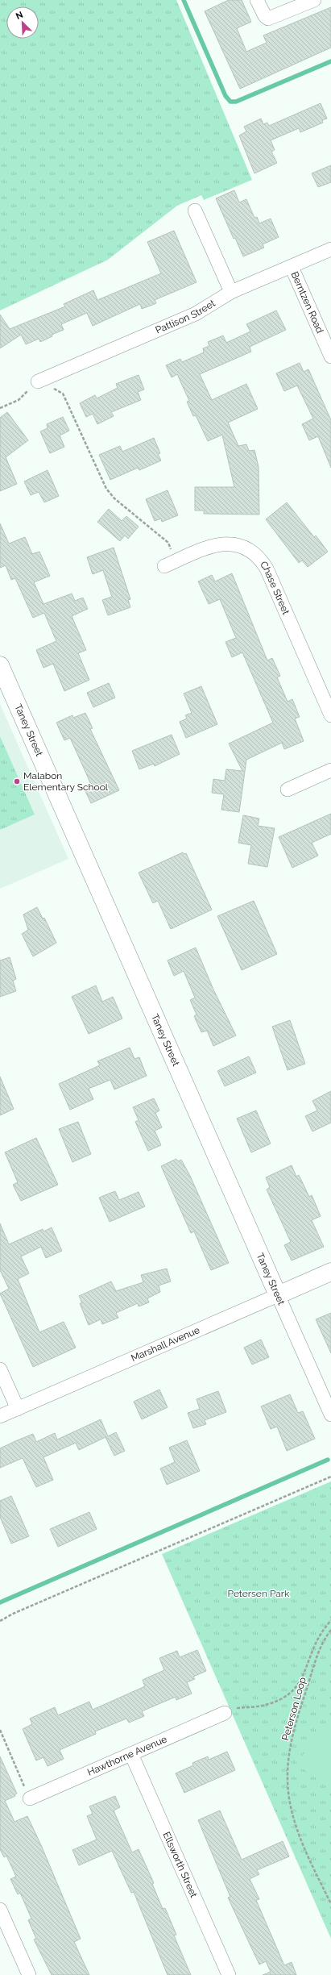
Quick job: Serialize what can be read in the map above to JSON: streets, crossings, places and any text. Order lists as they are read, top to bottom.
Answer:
{
  "streets": {
    "street": [
      "Berntzen Road",
      "Pattison Street",
      "Chase Street",
      "Taney Street",
      "Marshall Avenue",
      "Hawthorne Avenue",
      "Ellsworth Street"
    ],
    "path": ["Peterson Loop"]
  },
  "crossings": [
    ["Berntzen Road", "Pattison Street"],
    ["Taney Street", "Marshall Avenue"],
    ["Hawthorne Avenue", "Ellsworth Street"]
  ],
  "parks": ["Petersen Park"],
  "places": ["Malabon Elementary School"],
  "north": "top left"
}
